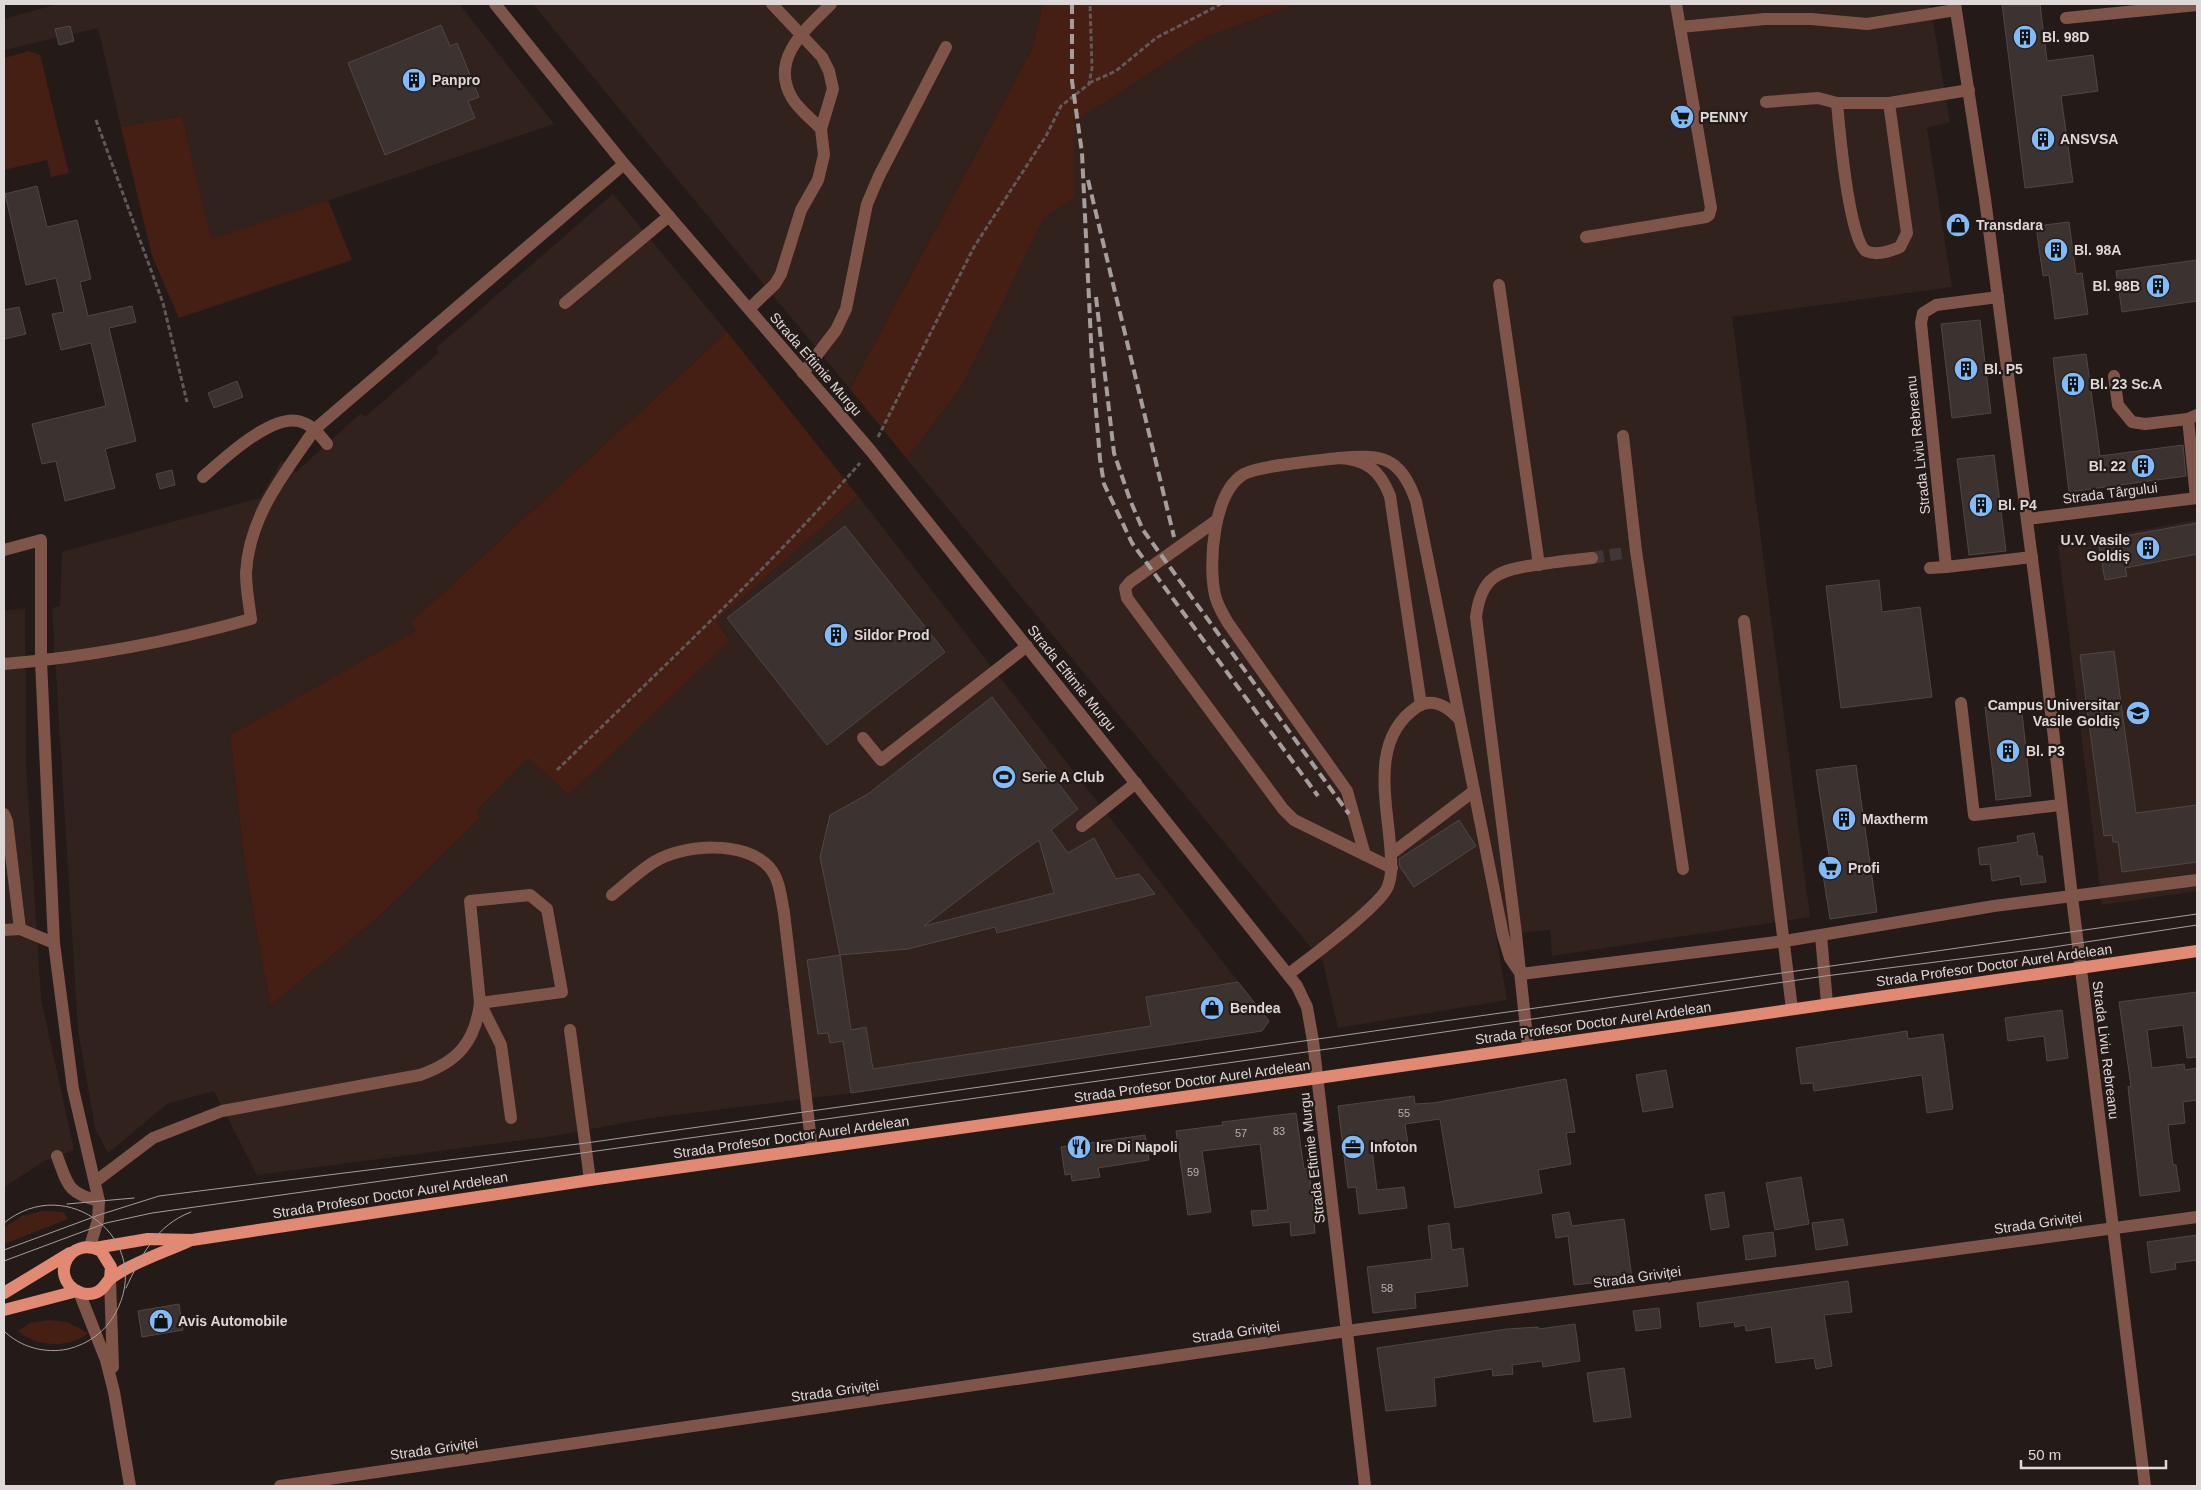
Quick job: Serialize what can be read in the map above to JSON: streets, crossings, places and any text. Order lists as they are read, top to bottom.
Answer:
{
  "streets": {
    "main road": ["Strada Profesor Doctor Aurel Ardelean"],
    "street": [
      "Strada Eftimie Murgu",
      "Strada Liviu Rebreanu",
      "Strada Târgului",
      "Strada Griviței"
    ]
  },
  "crossings": [
    ["Strada Eftimie Murgu", "Strada Profesor Doctor Aurel Ardelean"],
    ["Strada Eftimie Murgu", "Strada Griviței"],
    ["Strada Liviu Rebreanu", "Strada Târgului"],
    ["Strada Liviu Rebreanu", "Strada Profesor Doctor Aurel Ardelean"],
    ["Strada Liviu Rebreanu", "Strada Griviței"]
  ],
  "places": {
    "building": [
      "Bl. 98D",
      "Panpro",
      "ANSVSA",
      "Bl. 98A",
      "Bl. 98B",
      "Bl. P5",
      "Bl. 23 Sc.A",
      "Bl. 22",
      "Bl. P4",
      "U.V. Vasile Goldiș",
      "Sildor Prod",
      "Bl. P3",
      "Maxtherm"
    ],
    "supermarket": ["PENNY", "Profi"],
    "shop": ["Transdara", "Bendea", "Avis Automobile"],
    "school or university": ["Campus Universitar Vasile Goldiș"],
    "sports": ["Serie A Club"],
    "restaurant": ["Ire Di Napoli"],
    "office": ["Infoton"]
  },
  "house_numbers": [
    "55",
    "83",
    "57",
    "59",
    "58"
  ],
  "scale_bar": "50 m"
}
